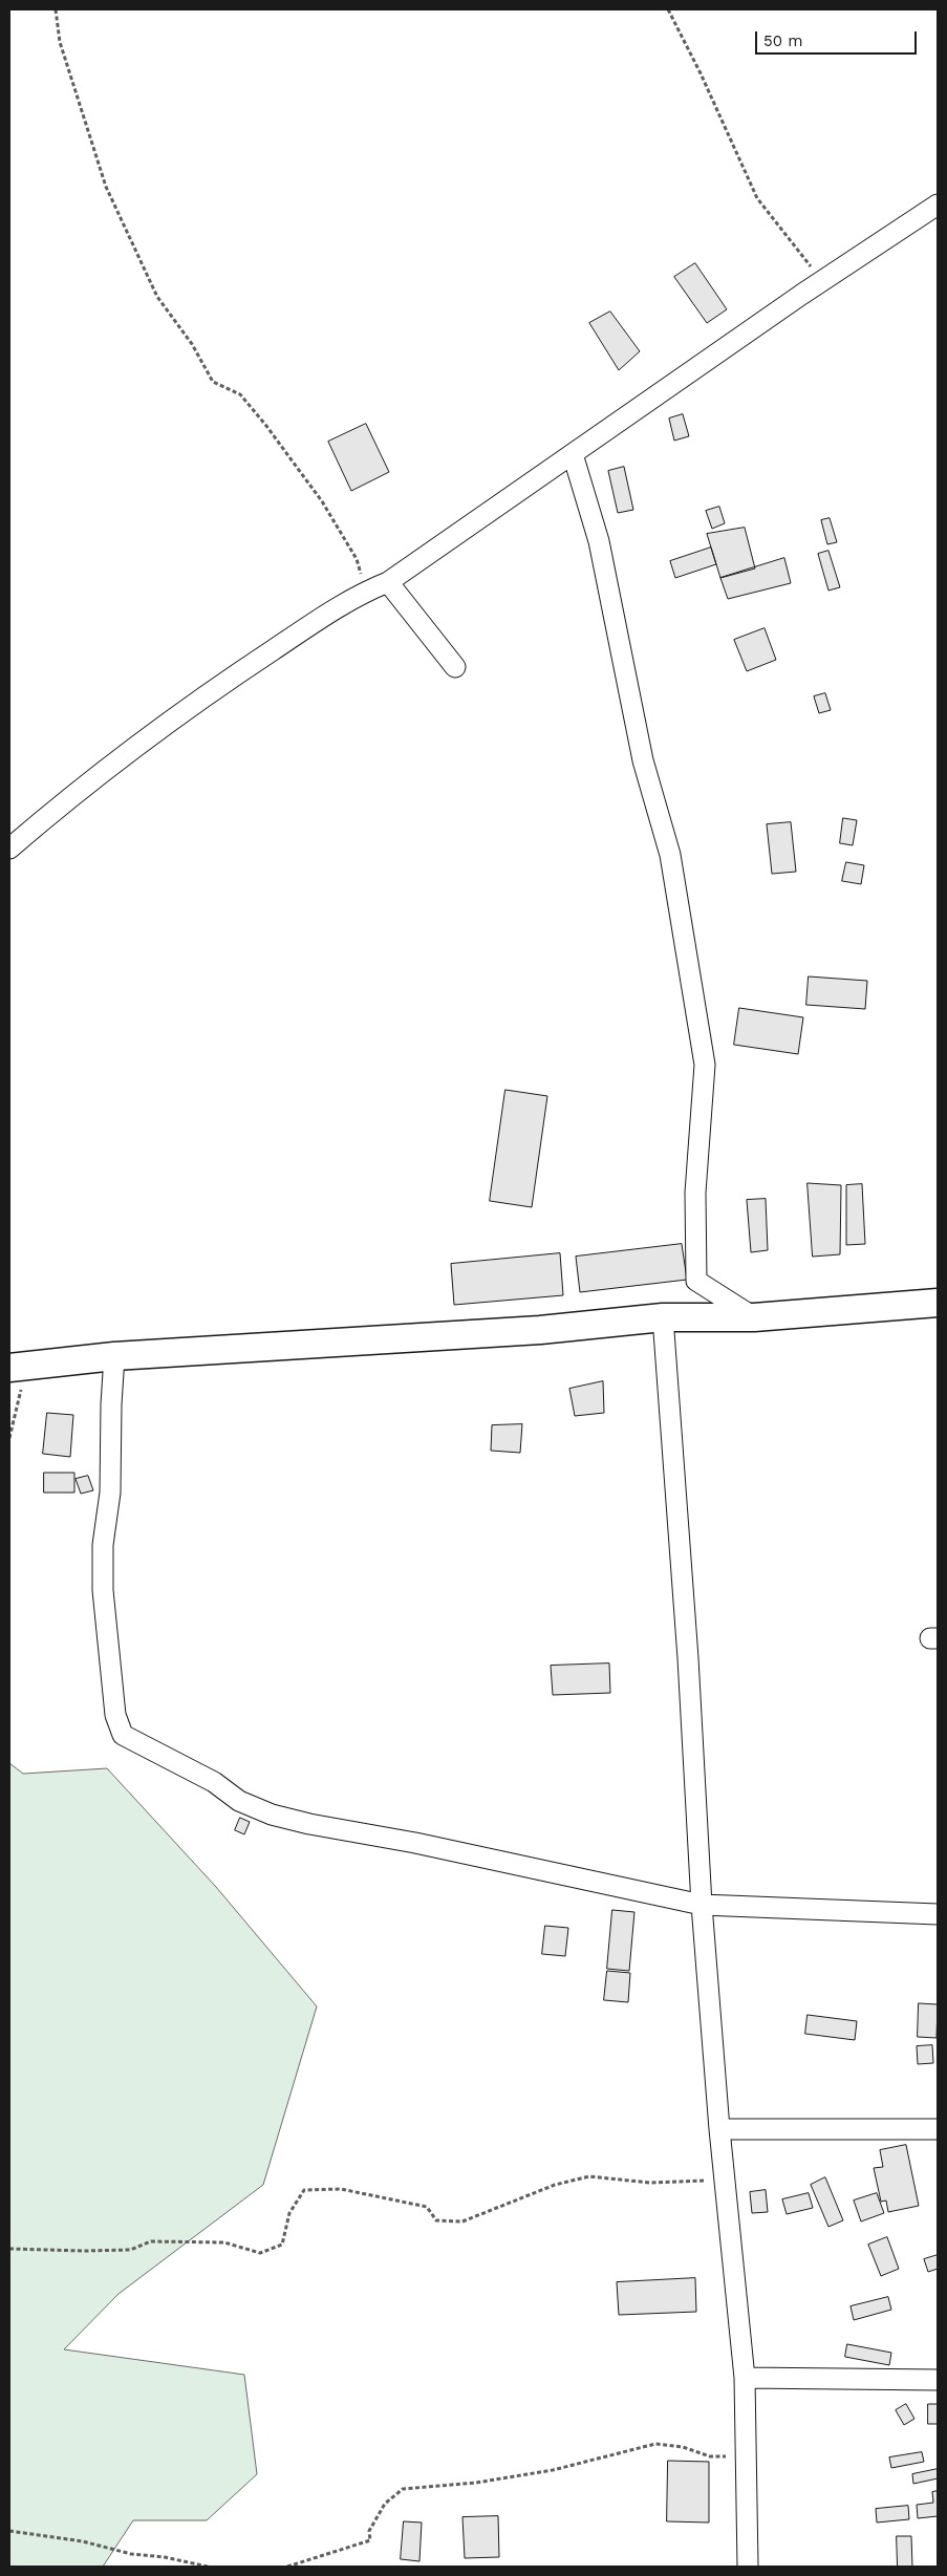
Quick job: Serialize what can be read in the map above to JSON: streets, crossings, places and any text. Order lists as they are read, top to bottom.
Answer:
{
  "scale_bar": "50 m"
}
